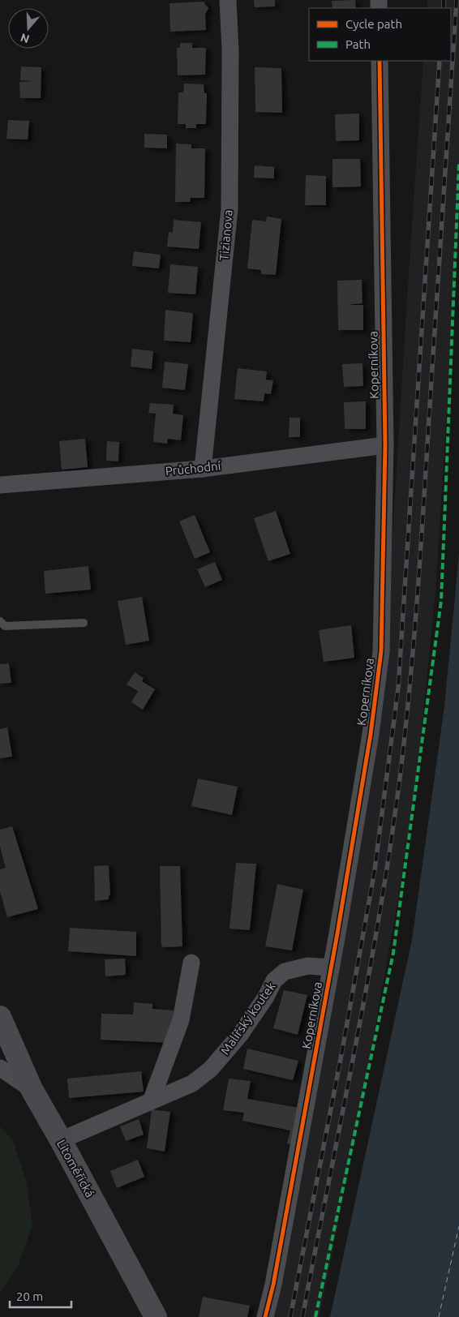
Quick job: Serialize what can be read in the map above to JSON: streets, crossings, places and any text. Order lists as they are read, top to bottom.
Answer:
{
  "streets": {
    "main road": ["Litoměřická"],
    "street": [
      "Tizianova",
      "Koperníkova",
      "Průchodní",
      "Malířský koutek"
    ]
  },
  "crossings": [
    ["Tizianova", "Průchodní"],
    ["Koperníkova", "Průchodní"],
    ["Koperníkova", "Malířský koutek"],
    ["Malířský koutek", "Litoměřická"]
  ],
  "legend": ["Cycle path", "Path"],
  "scale_bar": "20 m",
  "north": "bottom"
}
